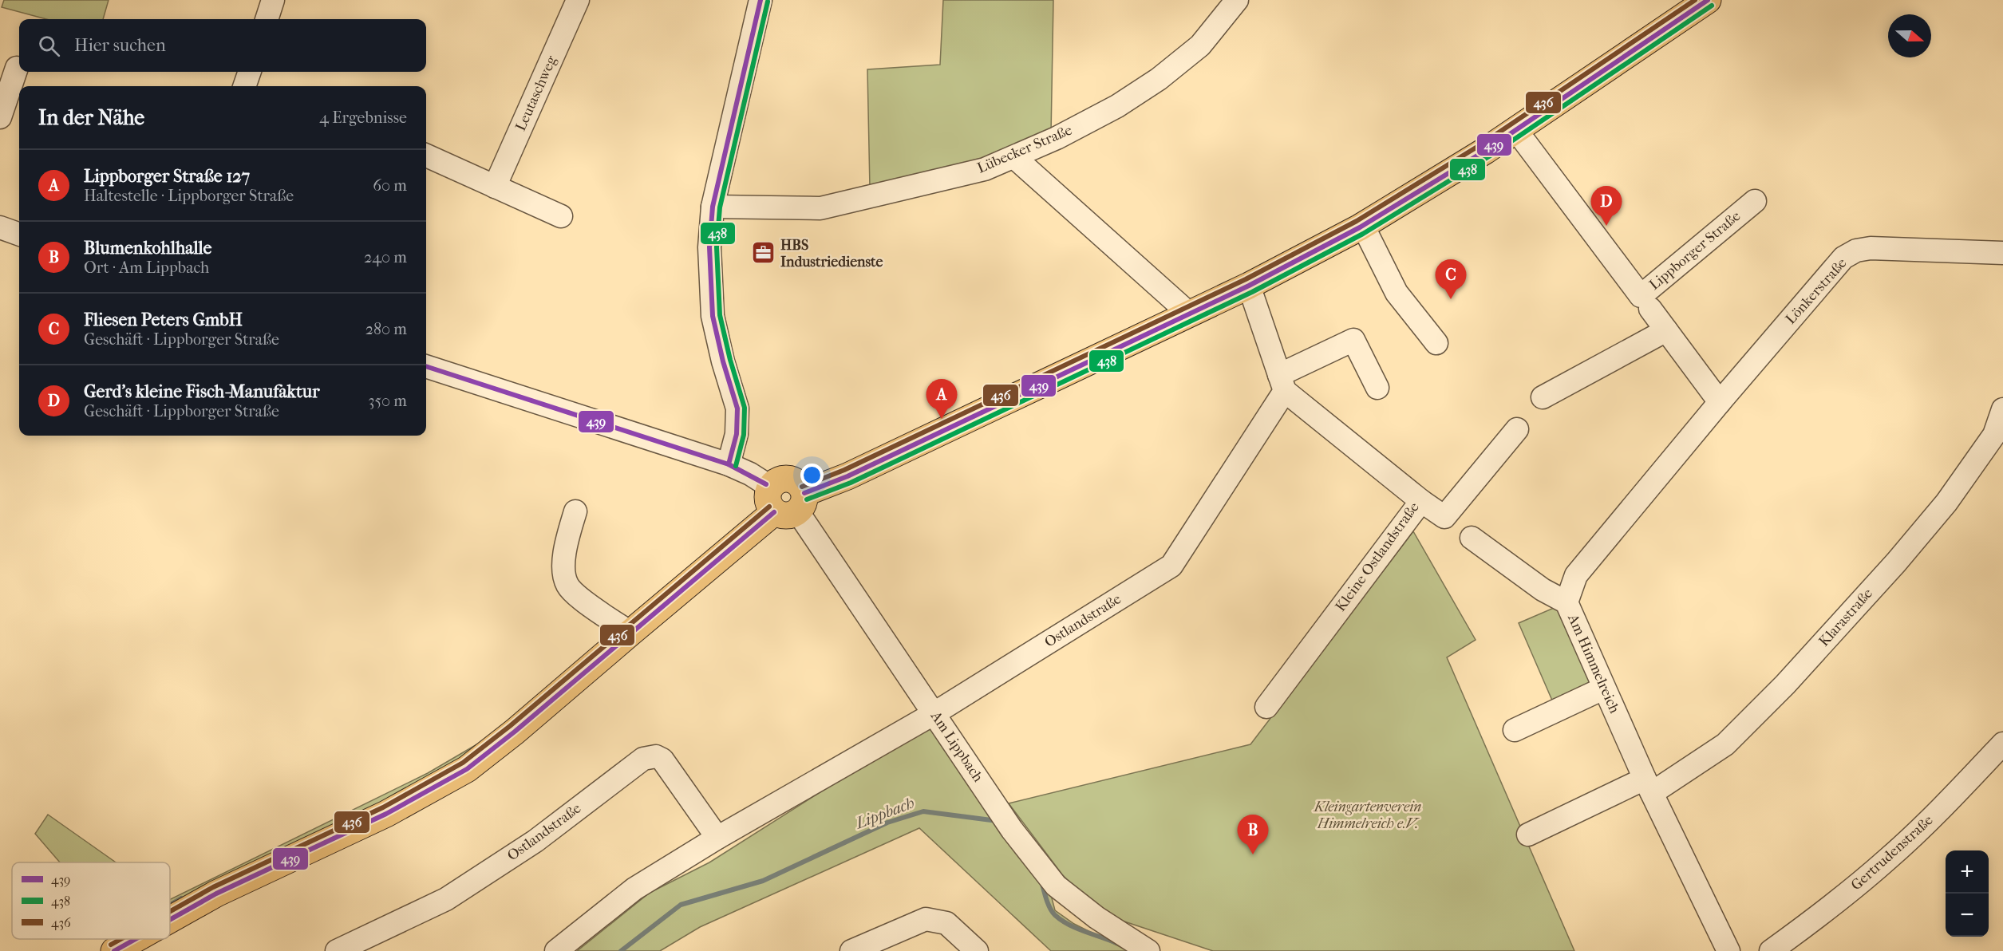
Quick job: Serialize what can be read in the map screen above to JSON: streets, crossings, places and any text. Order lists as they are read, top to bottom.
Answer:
{
  "streets": {
    "street": [
      "Leutaschweg",
      "Lübecker Straße",
      "Lippborger Straße",
      "Lönkerstraße",
      "Kleine Ostlandstraße",
      "Klarastraße",
      "Ostlandstraße",
      "Am Himmelreich",
      "Am Lippbach",
      "Gertrudenstraße"
    ]
  },
  "crossings": [
    ["Lönkerstraße", "Am Himmelreich"],
    ["Kleine Ostlandstraße", "Ostlandstraße"],
    ["Klarastraße", "Am Himmelreich"],
    ["Ostlandstraße", "Am Lippbach"]
  ],
  "water": ["Lippbach"],
  "parks": ["Kleingartenverein Himmelreich e.V."],
  "places": {
    "office": ["HBS Industriedienste"]
  },
  "lines": ["transit line 439", "transit line 436", "transit line 438"],
  "legend": ["439", "438", "436"],
  "north": "right",
  "page": {
    "search": "Hier suchen",
    "heading": ["In der Nähe", "4 Ergebnisse"],
    "list": [
      {
        "mark": "A",
        "name": "Lippborger Straße 127",
        "note": "Haltestelle · Lippborger Straße",
        "value": "60 m"
      },
      {
        "mark": "B",
        "name": "Blumenkohlhalle",
        "note": "Ort · Am Lippbach",
        "value": "240 m"
      },
      {
        "mark": "C",
        "name": "Fliesen Peters GmbH",
        "note": "Geschäft · Lippborger Straße",
        "value": "280 m"
      },
      {
        "mark": "D",
        "name": "Gerd's kleine Fisch-Manufaktur",
        "note": "Geschäft · Lippborger Straße",
        "value": "350 m"
      }
    ],
    "pins": [
      "D",
      "C",
      "A",
      "B"
    ],
    "map_buttons": ["+", "−"]
  }
}
